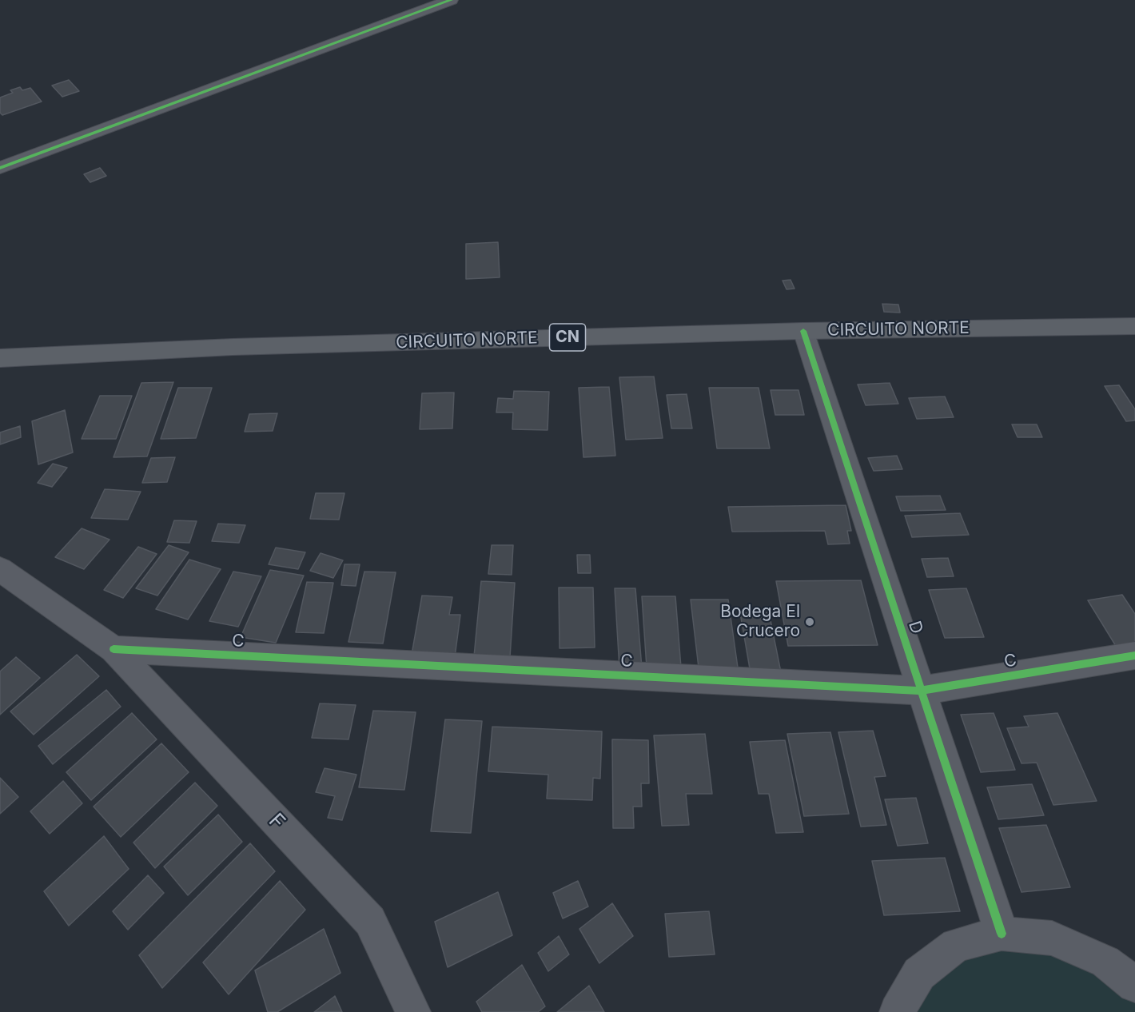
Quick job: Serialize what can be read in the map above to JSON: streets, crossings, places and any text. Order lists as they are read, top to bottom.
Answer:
{
  "streets": {
    "main road": ["CIRCUITO NORTE", "CN"],
    "street": ["D", "C", "F"]
  },
  "crossings": [
    ["CIRCUITO NORTE", "D"],
    ["D", "C"],
    ["C", "F"]
  ],
  "places": ["Bodega El Crucero"]
}
